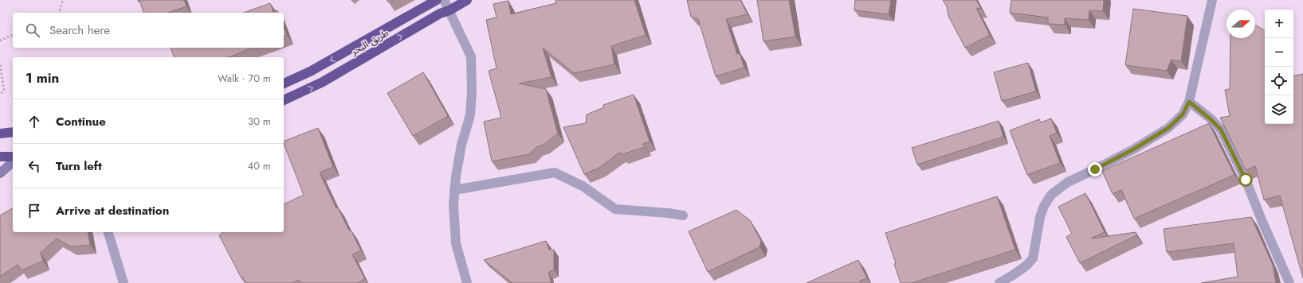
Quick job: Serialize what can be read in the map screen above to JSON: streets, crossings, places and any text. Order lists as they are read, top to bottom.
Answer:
{
  "streets": {
    "highway": ["طريق البحر"]
  },
  "north": "right",
  "page": {
    "map_buttons": ["+", "−"],
    "search": "Search here",
    "heading": ["1 min", "Walk · 70 m"],
    "list": [
      ["Continue", "30 m"],
      ["Turn left", "40 m"],
      "Arrive at destination"
    ]
  }
}
